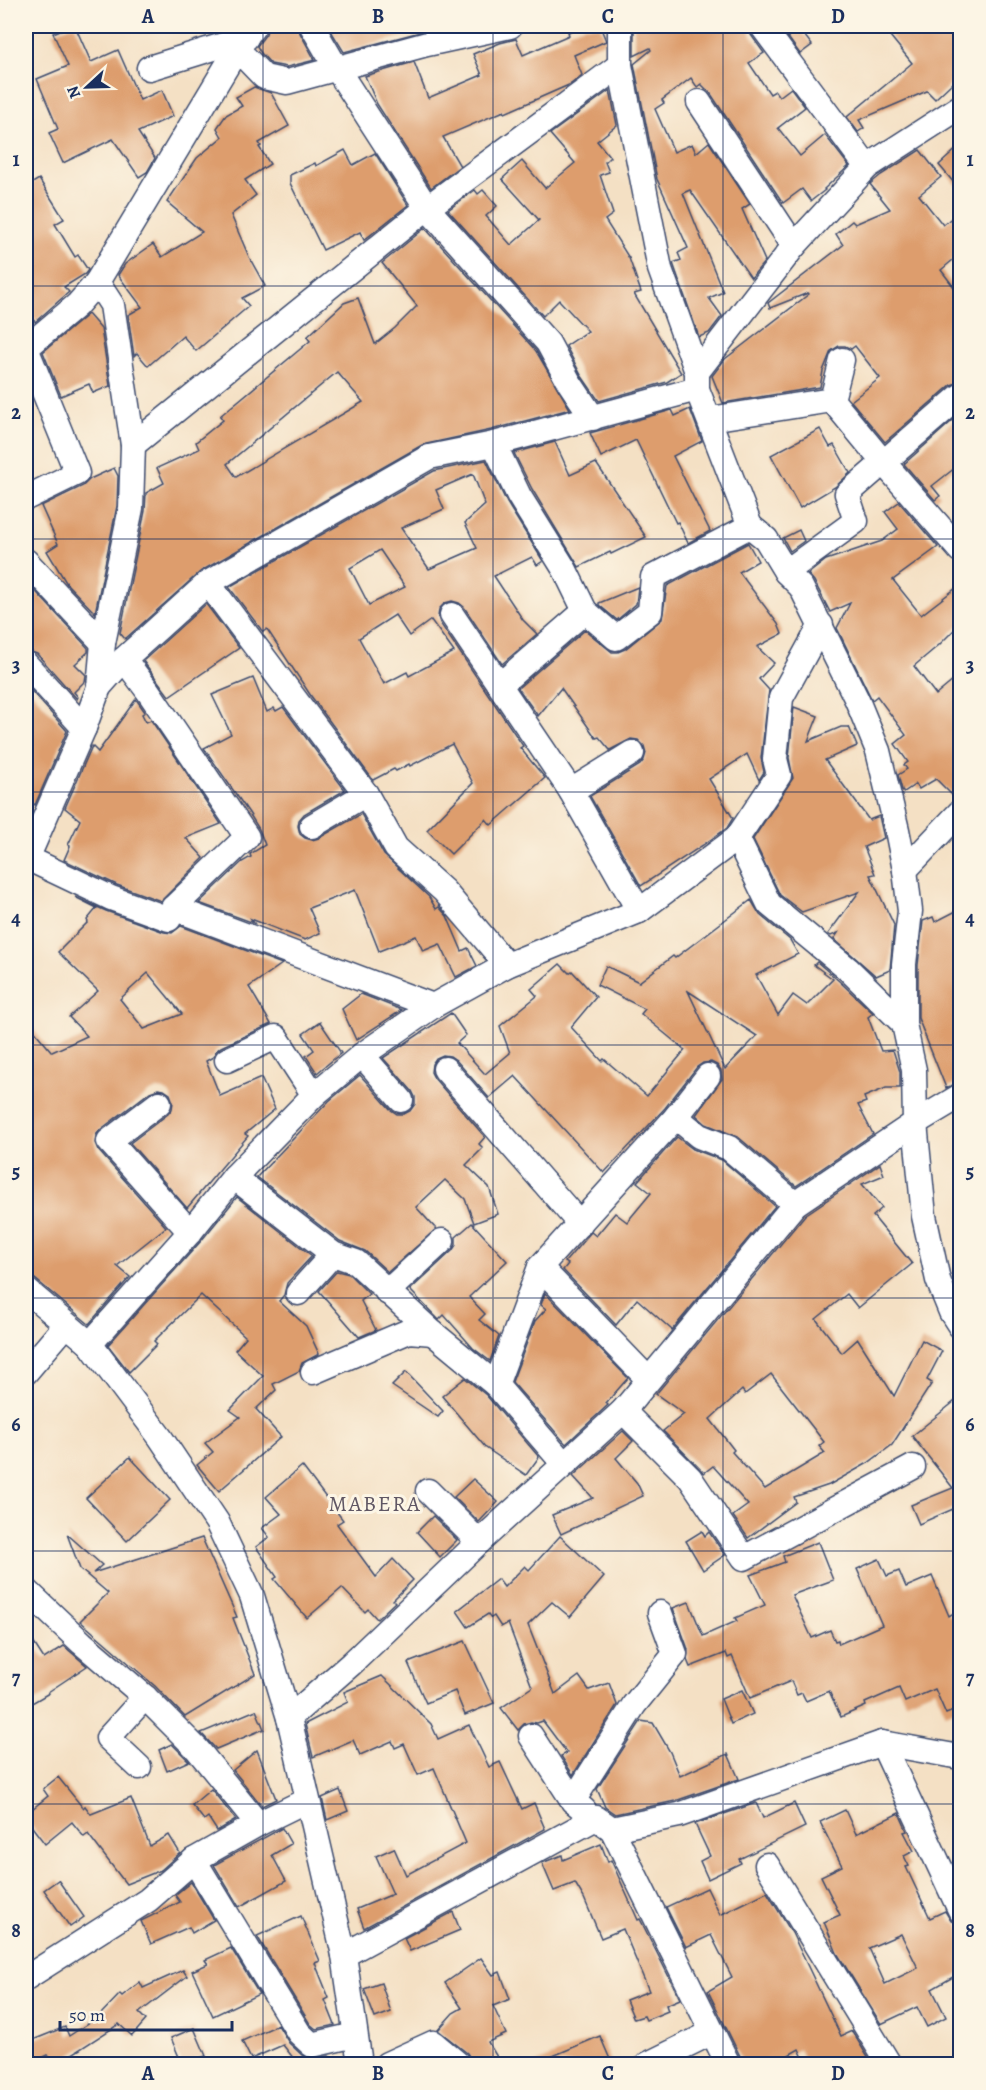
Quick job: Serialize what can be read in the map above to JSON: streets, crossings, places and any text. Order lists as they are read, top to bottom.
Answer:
{
  "districts": ["MABERA"],
  "scale_bar": "50 m",
  "north": "left",
  "grid": {
    "columns": [
      "A",
      "B",
      "C",
      "D"
    ],
    "rows": [
      "1",
      "2",
      "3",
      "4",
      "5",
      "6",
      "7",
      "8"
    ]
  }
}
